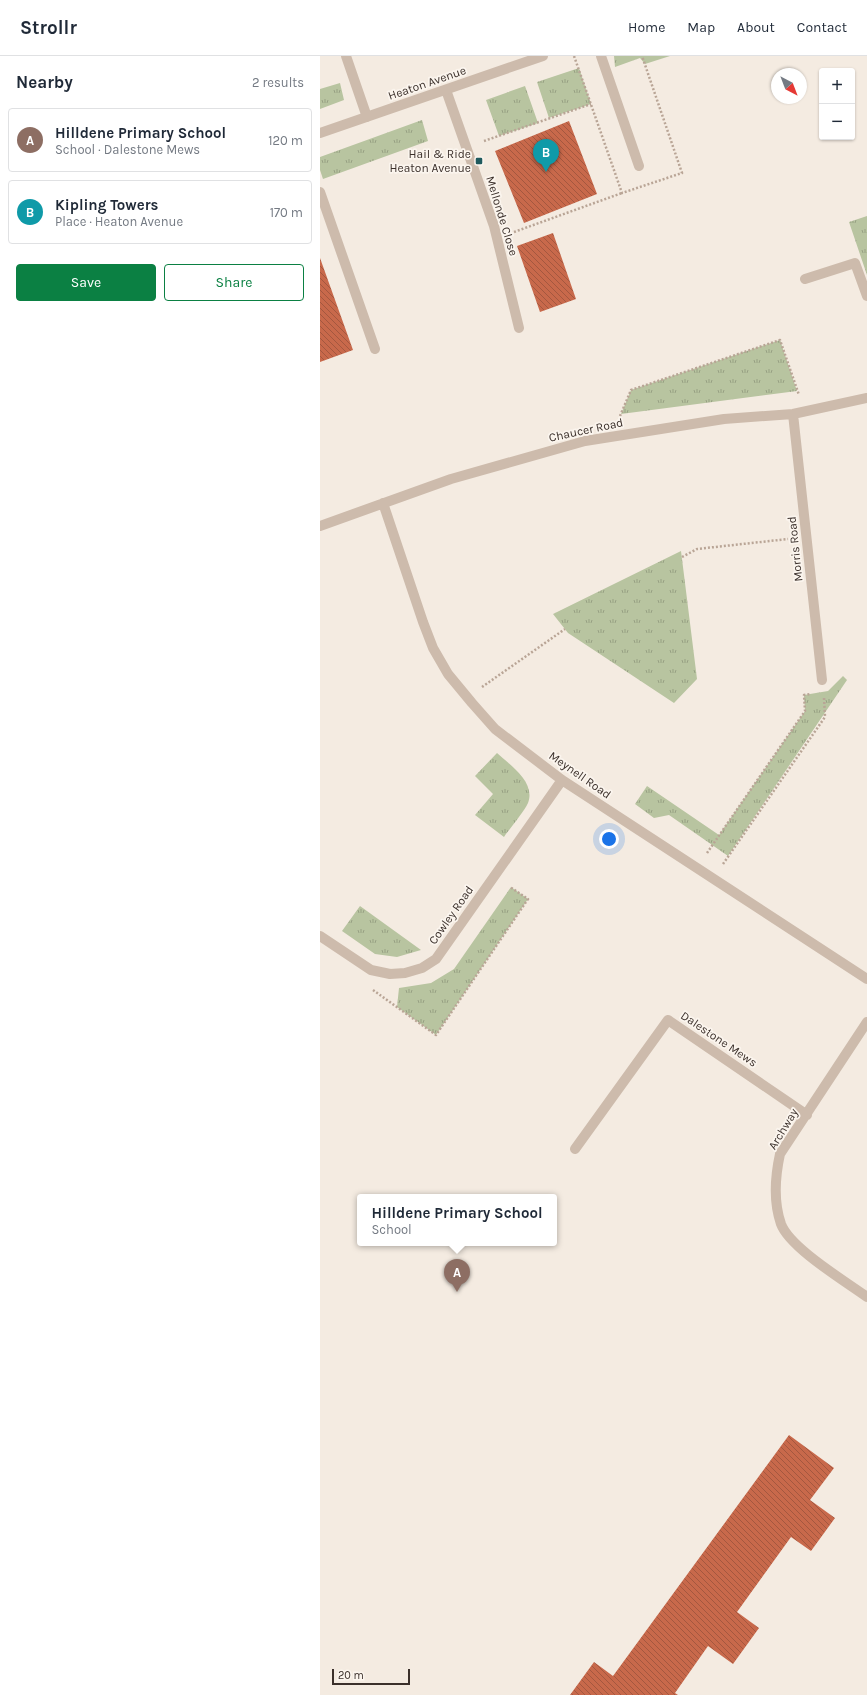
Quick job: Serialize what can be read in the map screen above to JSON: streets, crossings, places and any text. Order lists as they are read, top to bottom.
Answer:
{
  "streets": {
    "street": [
      "Heaton Avenue",
      "Mellonde Close",
      "Chaucer Road",
      "Morris Road",
      "Meynell Road",
      "Cowley Road",
      "Dalestone Mews",
      "Archway"
    ]
  },
  "crossings": [
    ["Heaton Avenue", "Mellonde Close"],
    ["Chaucer Road", "Morris Road"],
    ["Chaucer Road", "Meynell Road"],
    ["Meynell Road", "Cowley Road"],
    ["Dalestone Mews", "Archway"]
  ],
  "places": {
    "transit": ["Hail & Ride Heaton Avenue"]
  },
  "scale_bar": "20 m",
  "north": "bottom right",
  "page": {
    "header": "Strollr",
    "nav": [
      "Home",
      "Map",
      "About",
      "Contact"
    ],
    "heading": ["Nearby", "2 results"],
    "map_buttons": ["+", "−"],
    "list": [
      {
        "mark": "A",
        "name": "Hilldene Primary School",
        "note": "School · Dalestone Mews",
        "value": "120 m"
      },
      {
        "mark": "B",
        "name": "Kipling Towers",
        "note": "Place · Heaton Avenue",
        "value": "170 m"
      }
    ],
    "pins": ["B", "A"],
    "buttons": ["Save", "Share"],
    "popup": ["Hilldene Primary School", "School"],
    "scale": "20 m"
  }
}
